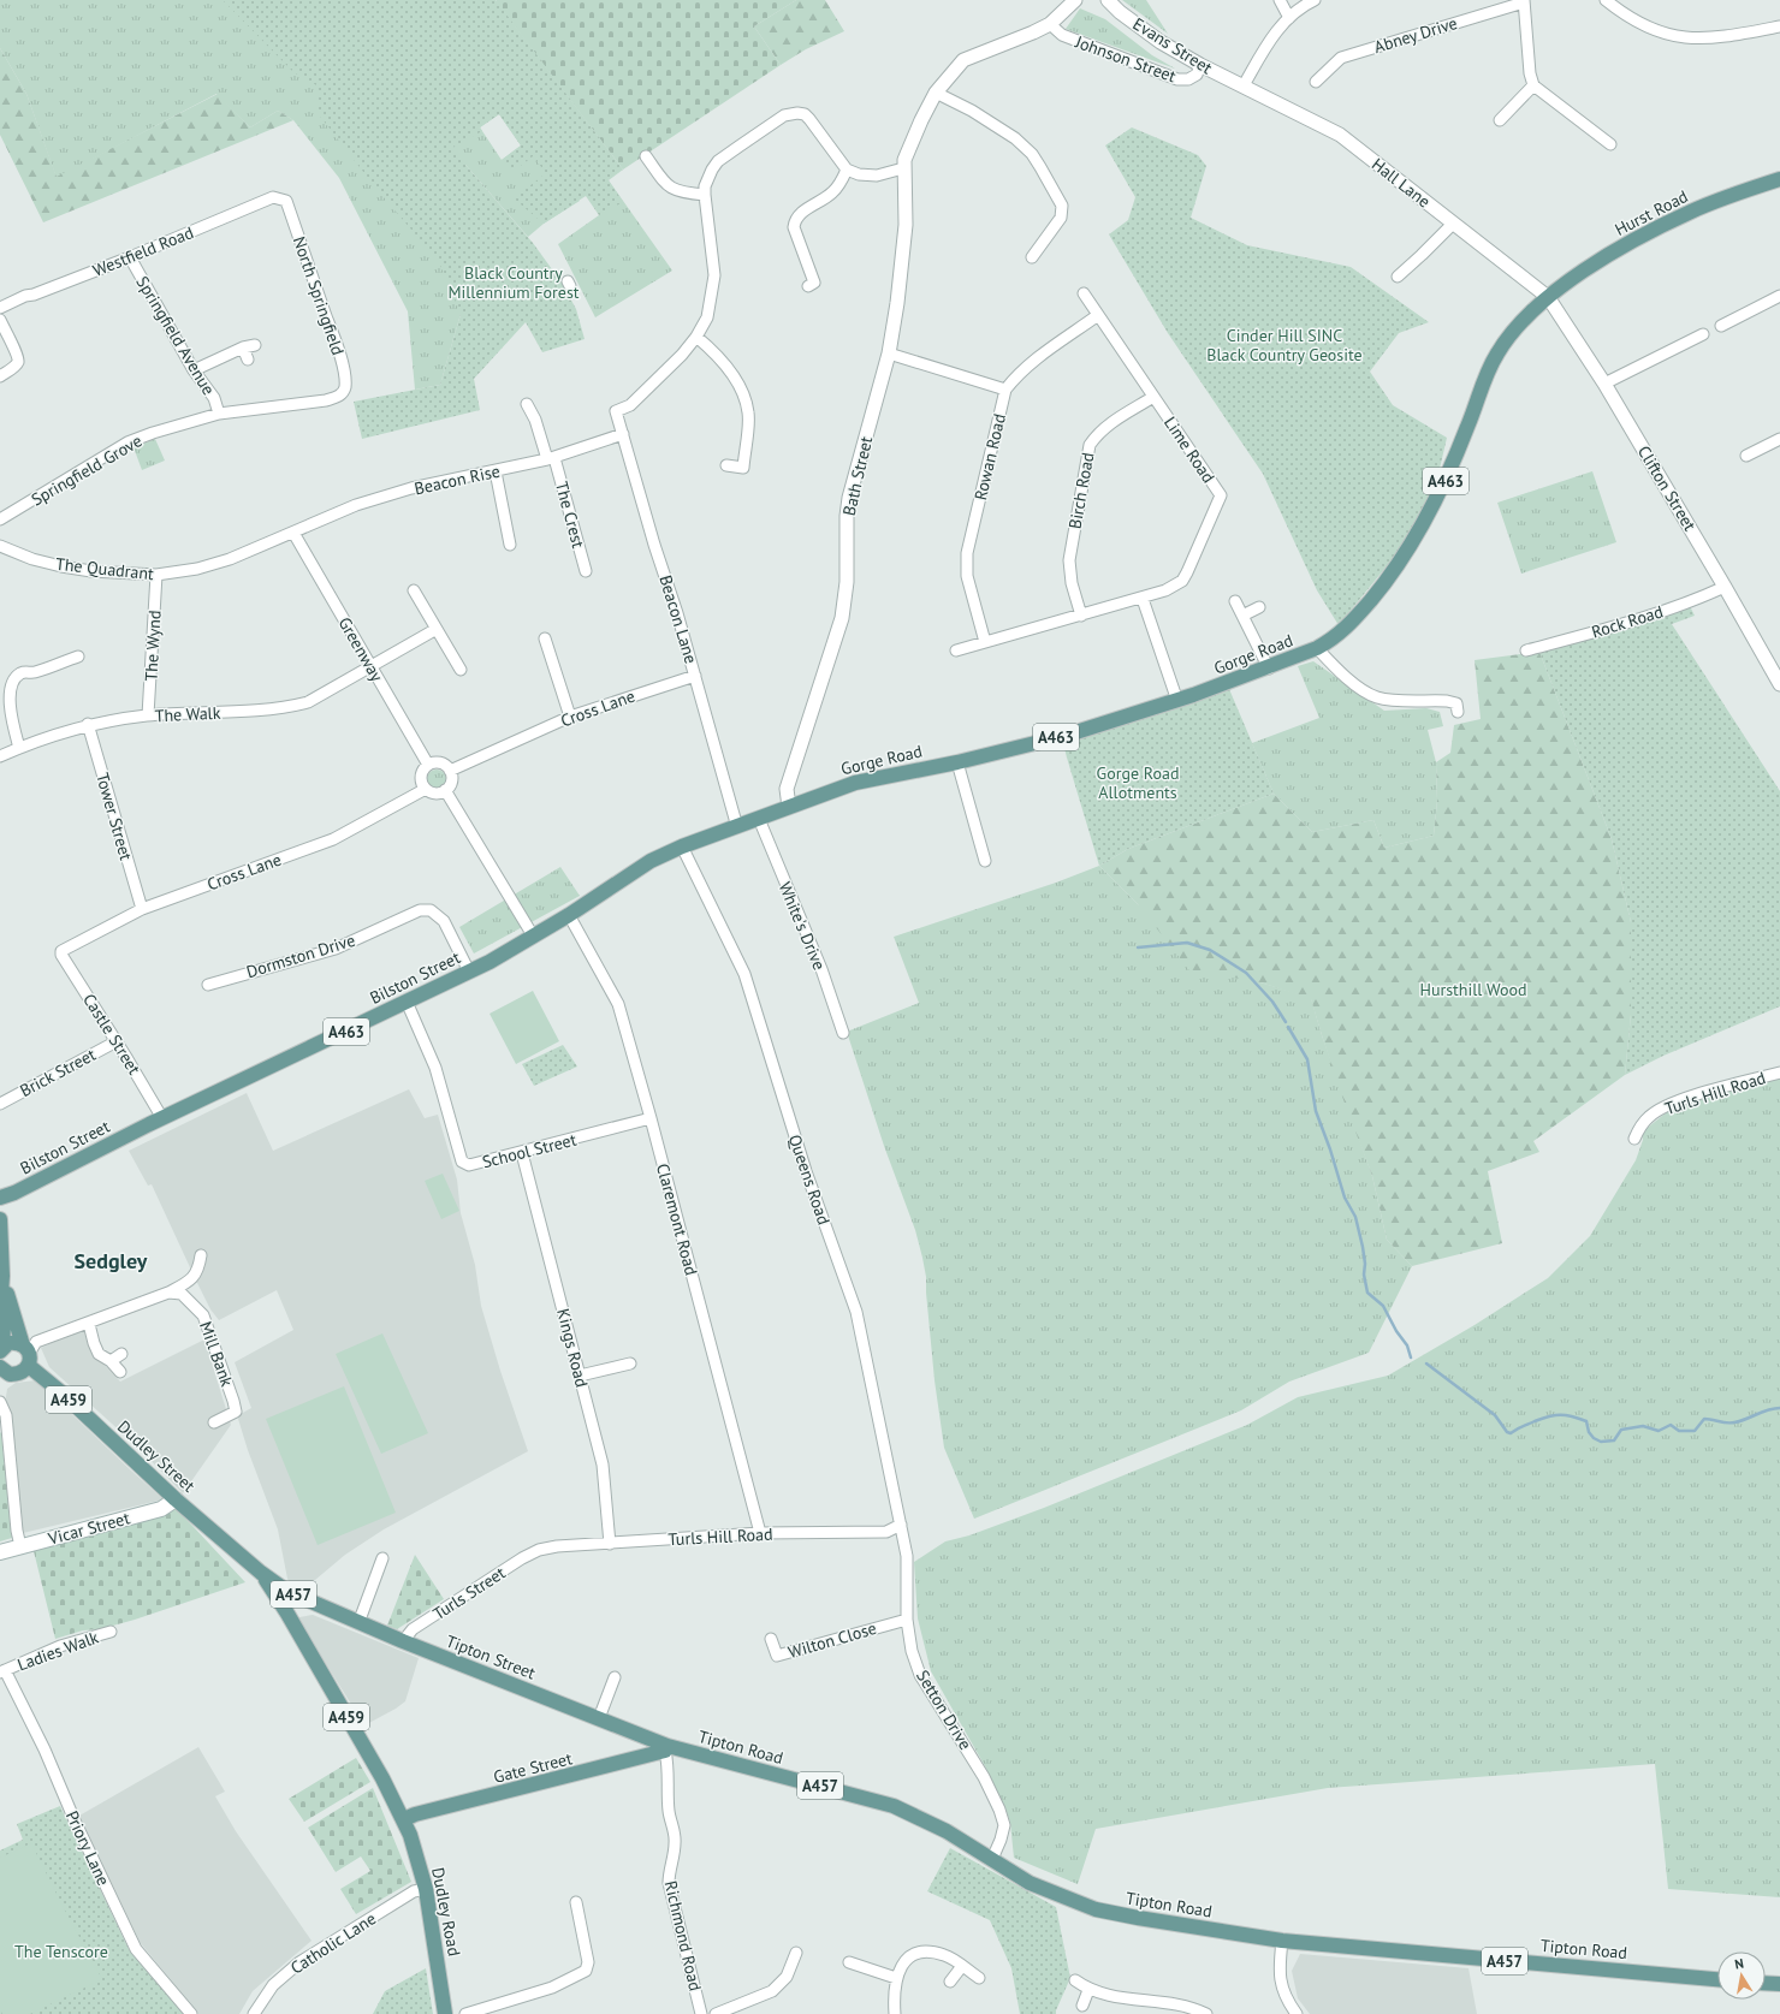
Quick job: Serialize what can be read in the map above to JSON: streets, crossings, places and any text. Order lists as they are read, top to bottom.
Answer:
{
  "streets": {
    "main road": [
      "Hurst Road",
      "A463",
      "Gorge Road",
      "Bilston Street",
      "A459",
      "Dudley Street",
      "Vicar Street",
      "A457",
      "Tipton Street",
      "Tipton Road",
      "Gate Street",
      "Dudley Road"
    ],
    "street": [
      "Abney Drive",
      "Evans Street",
      "Johnson Street",
      "Hall Lane",
      "Westfield Road",
      "North Springfield",
      "Springfield Avenue",
      "Lime Road",
      "Rowan Road",
      "Springfield Grove",
      "Bath Street",
      "Beacon Rise",
      "Clifton Street",
      "Birch Road",
      "The Crest",
      "The Quadrant",
      "Beacon Lane",
      "Rock Road",
      "The Wynd",
      "Greenway",
      "Cross Lane",
      "The Walk",
      "Tower Street",
      "White's Drive",
      "Dormston Drive",
      "Castle Street",
      "Brick Street",
      "Turls Hill Road",
      "School Street",
      "Queens Road",
      "Claremont Road",
      "Kings Road",
      "Mill Bank",
      "Turls Street",
      "Wilton Close",
      "Ladies Walk",
      "Setton Drive",
      "Priory Lane",
      "Richmond Road",
      "Catholic Lane"
    ]
  },
  "crossings": [
    ["Evans Street", "Johnson Street"],
    ["Evans Street", "Hall Lane"],
    ["Hall Lane", "Hurst Road"],
    ["Hall Lane", "Clifton Street"],
    ["Hall Lane", "Gorge Road"],
    ["Hurst Road", "Clifton Street"],
    ["Hurst Road", "Gorge Road"],
    ["Westfield Road", "North Springfield"],
    ["Westfield Road", "Springfield Avenue"],
    ["North Springfield", "Springfield Grove"],
    ["Springfield Avenue", "Springfield Grove"],
    ["Lime Road", "Birch Road"],
    ["Bath Street", "Gorge Road"],
    ["Bath Street", "Bilston Street"],
    ["Beacon Rise", "The Crest"],
    ["Beacon Rise", "The Quadrant"],
    ["Beacon Rise", "Beacon Lane"],
    ["Beacon Rise", "Greenway"],
    ["Clifton Street", "Rock Road"],
    ["Clifton Street", "Gorge Road"],
    ["The Quadrant", "The Wynd"],
    ["The Quadrant", "Greenway"],
    ["Beacon Lane", "Cross Lane"],
    ["Beacon Lane", "Bilston Street"],
    ["The Wynd", "The Walk"],
    ["Greenway", "Cross Lane"],
    ["Greenway", "The Walk"],
    ["Gorge Road", "Bilston Street"],
    ["Cross Lane", "Tower Street"],
    ["Cross Lane", "Castle Street"],
    ["The Walk", "Tower Street"],
    ["White's Drive", "Bilston Street"],
    ["Dormston Drive", "Bilston Street"],
    ["Bilston Street", "Castle Street"],
    ["Bilston Street", "School Street"],
    ["Bilston Street", "Queens Road"],
    ["Bilston Street", "Claremont Road"],
    ["Castle Street", "Brick Street"],
    ["Turls Hill Road", "Queens Road"],
    ["Turls Hill Road", "Claremont Road"],
    ["Turls Hill Road", "Kings Road"],
    ["Turls Hill Road", "Turls Street"],
    ["Turls Hill Road", "Setton Drive"],
    ["School Street", "Claremont Road"],
    ["School Street", "Kings Road"],
    ["Queens Road", "Setton Drive"],
    ["A459", "Dudley Street"],
    ["A459", "Tipton Street"],
    ["A459", "Gate Street"],
    ["A459", "Dudley Road"],
    ["Dudley Street", "Vicar Street"],
    ["Dudley Street", "Tipton Street"],
    ["Turls Street", "Tipton Street"],
    ["Wilton Close", "Setton Drive"],
    ["Ladies Walk", "Priory Lane"],
    ["Tipton Street", "Tipton Road"],
    ["Setton Drive", "Tipton Road"],
    ["Tipton Road", "Gate Street"],
    ["Tipton Road", "Richmond Road"],
    ["Gate Street", "Dudley Road"],
    ["Gate Street", "Richmond Road"],
    ["Dudley Road", "Catholic Lane"]
  ],
  "districts": ["Sedgley"],
  "parks": [
    "Black Country Millennium Forest",
    "Cinder Hill SINC Black Country Geosite",
    "Gorge Road Allotments",
    "Hursthill Wood",
    "The Tenscore"
  ],
  "north": "top"
}
